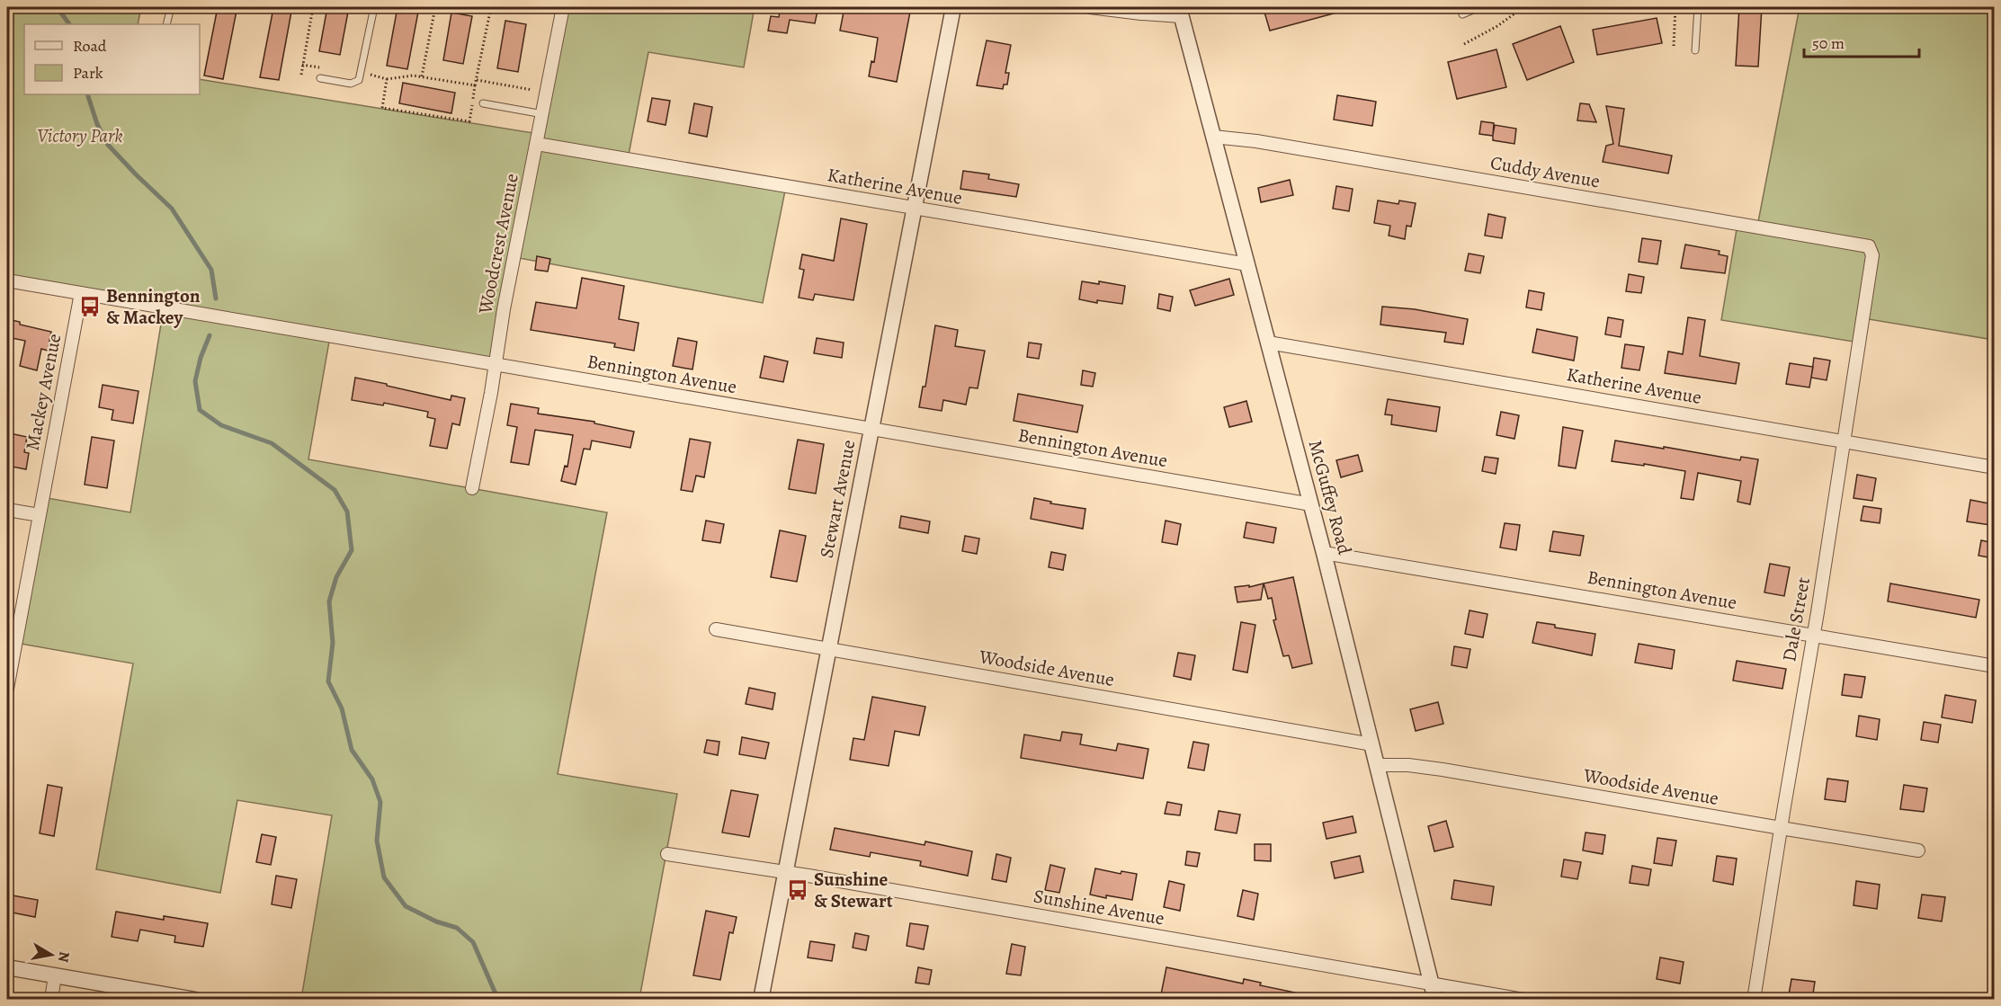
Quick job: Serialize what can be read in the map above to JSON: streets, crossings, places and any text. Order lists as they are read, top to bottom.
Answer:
{
  "streets": {
    "street": [
      "Cuddy Avenue",
      "Katherine Avenue",
      "Woodcrest Avenue",
      "Bennington Avenue",
      "Mackey Avenue",
      "McGuffey Road",
      "Stewart Avenue",
      "Dale Street",
      "Woodside Avenue",
      "Sunshine Avenue"
    ]
  },
  "crossings": [
    ["Cuddy Avenue", "McGuffey Road"],
    ["Cuddy Avenue", "Dale Street"],
    ["Katherine Avenue", "Woodcrest Avenue"],
    ["Katherine Avenue", "McGuffey Road"],
    ["Katherine Avenue", "Stewart Avenue"],
    ["Katherine Avenue", "Dale Street"],
    ["Woodcrest Avenue", "Bennington Avenue"],
    ["Bennington Avenue", "Mackey Avenue"],
    ["Bennington Avenue", "McGuffey Road"],
    ["Bennington Avenue", "Stewart Avenue"],
    ["Bennington Avenue", "Dale Street"],
    ["McGuffey Road", "Woodside Avenue"],
    ["McGuffey Road", "Sunshine Avenue"],
    ["Stewart Avenue", "Woodside Avenue"],
    ["Stewart Avenue", "Sunshine Avenue"],
    ["Dale Street", "Woodside Avenue"]
  ],
  "parks": ["Victory Park"],
  "places": {
    "bus stop": ["Bennington & Mackey", "Sunshine & Stewart"]
  },
  "legend": ["Road", "Park"],
  "scale_bar": "50 m",
  "north": "right"
}
